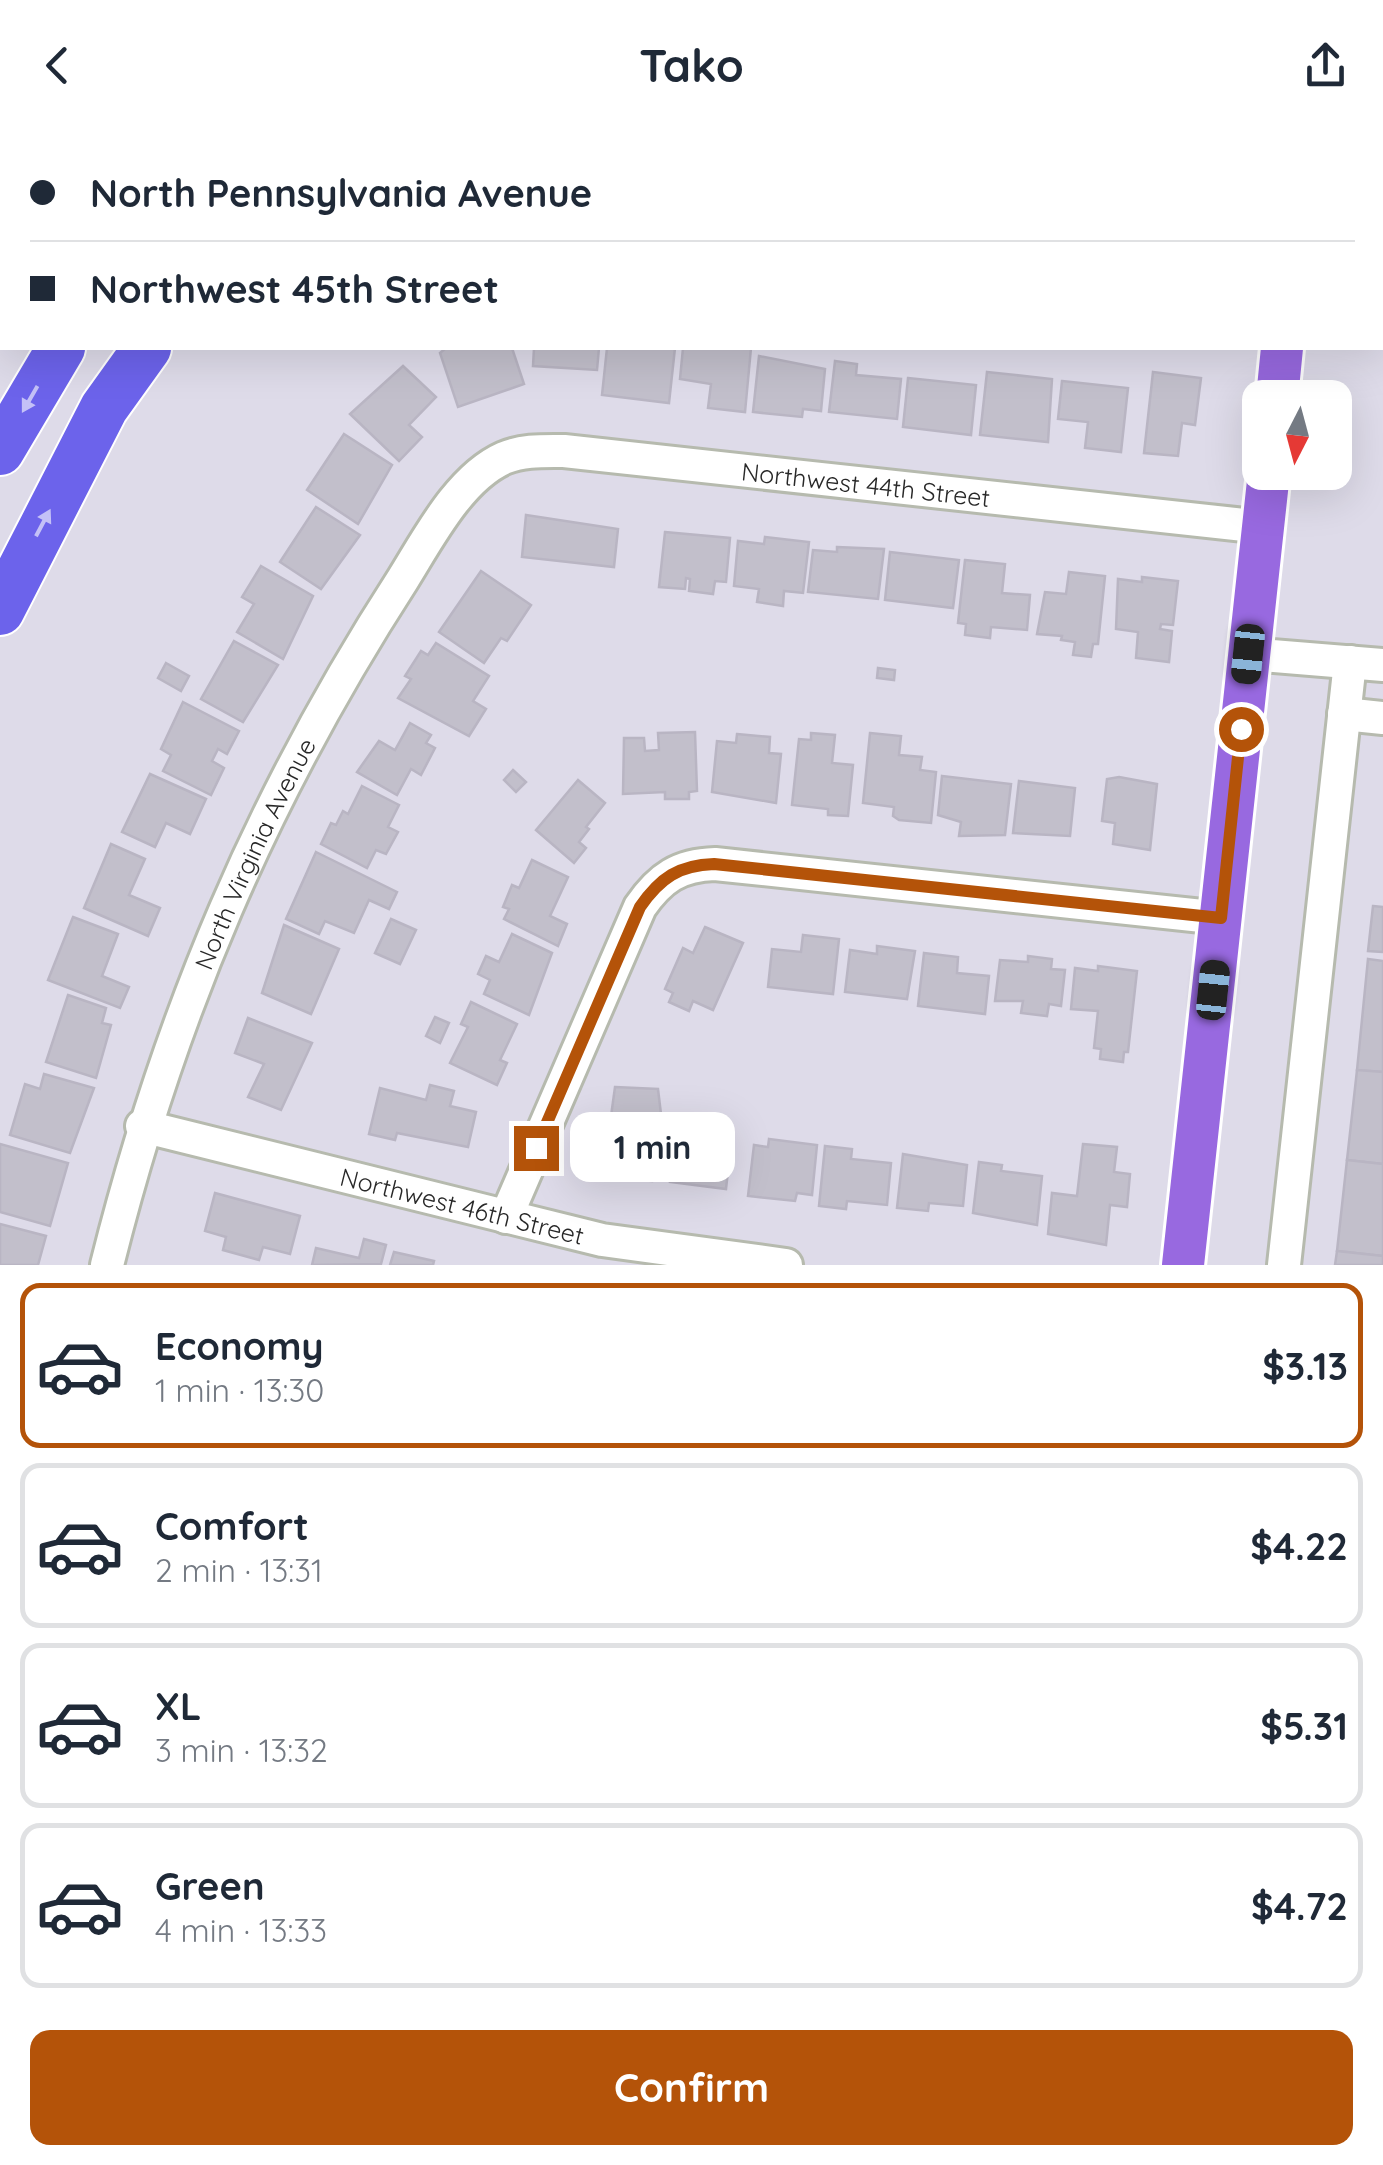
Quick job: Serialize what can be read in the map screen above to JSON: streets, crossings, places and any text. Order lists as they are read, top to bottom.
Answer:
{
  "streets": {
    "street": ["Northwest 44th Street", "North Virginia Avenue", "Northwest 46th Street"]
  },
  "crossings": [
    ["Northwest 44th Street", "North Virginia Avenue"],
    ["North Virginia Avenue", "Northwest 46th Street"]
  ],
  "north": "bottom",
  "page": {
    "header": "Tako",
    "banner": ["North Pennsylvania Avenue", "Northwest 45th Street"],
    "bubble": "1 min",
    "list": [
      {
        "name": "Economy",
        "note": "1 min · 13:30",
        "value": "$3.13"
      },
      {
        "name": "Comfort",
        "note": "2 min · 13:31",
        "value": "$4.22"
      },
      {
        "name": "XL",
        "note": "3 min · 13:32",
        "value": "$5.31"
      },
      {
        "name": "Green",
        "note": "4 min · 13:33",
        "value": "$4.72"
      }
    ],
    "buttons": "Confirm"
  }
}
